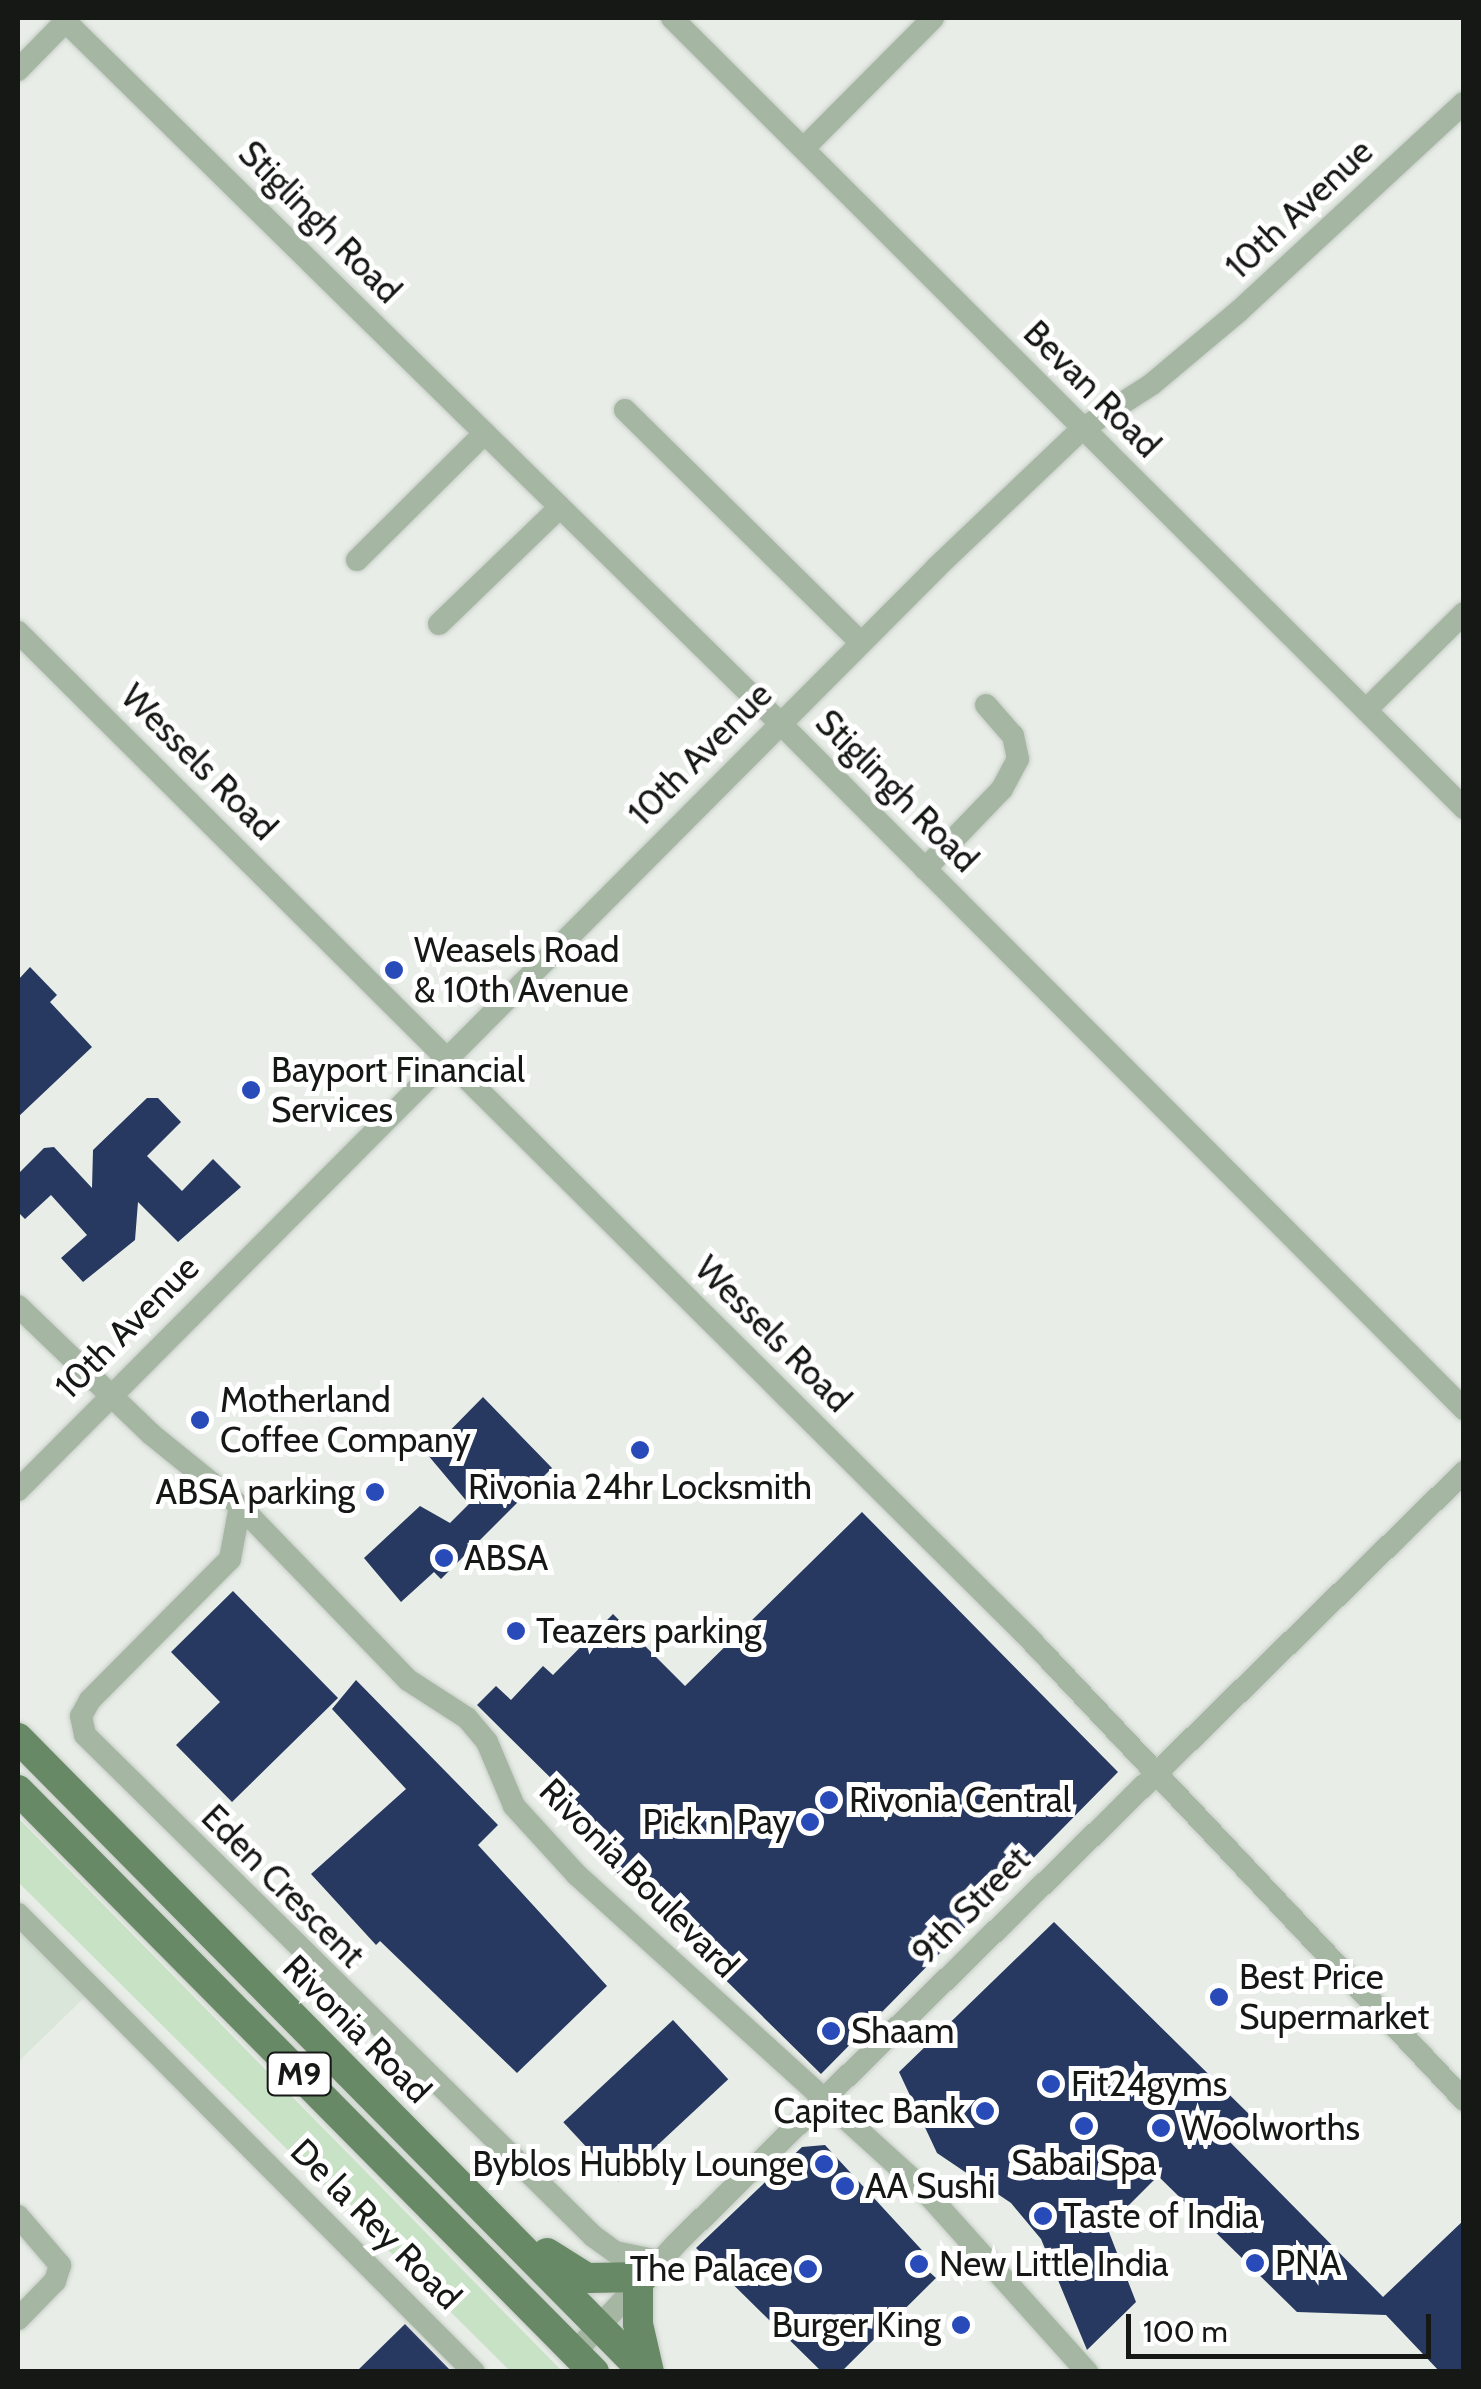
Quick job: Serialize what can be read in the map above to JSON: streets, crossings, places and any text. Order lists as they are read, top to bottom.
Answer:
{
  "streets": {
    "main road": ["Rivonia Road", "M9"],
    "street": [
      "10th Avenue",
      "Stiglingh Road",
      "Bevan Road",
      "Wessels Road",
      "Rivonia Boulevard",
      "Eden Crescent",
      "9th Street",
      "De la Rey Road"
    ]
  },
  "crossings": [
    ["10th Avenue", "Stiglingh Road"],
    ["10th Avenue", "Bevan Road"],
    ["10th Avenue", "Wessels Road"],
    ["10th Avenue", "Rivonia Boulevard"],
    ["Wessels Road", "9th Street"],
    ["Rivonia Boulevard", "Eden Crescent"],
    ["Rivonia Boulevard", "9th Street"],
    ["Eden Crescent", "9th Street"],
    ["9th Street", "Rivonia Road"]
  ],
  "places": [
    "Weasels Road & 10th Avenue",
    "Bayport Financial Services",
    "Motherland Coffee Company",
    "Rivonia 24hr Locksmith",
    "ABSA parking",
    "ABSA",
    "Teazers parking",
    "Rivonia Central",
    "Pick n Pay",
    "Best Price Supermarket",
    "Shaam",
    "Fit24gyms",
    "Capitec Bank",
    "Sabai Spa",
    "Woolworths",
    "Byblos Hubbly Lounge",
    "AA Sushi",
    "Taste of India",
    "PNA",
    "New Little India",
    "The Palace",
    "Burger King"
  ],
  "scale_bar": "100 m"
}
